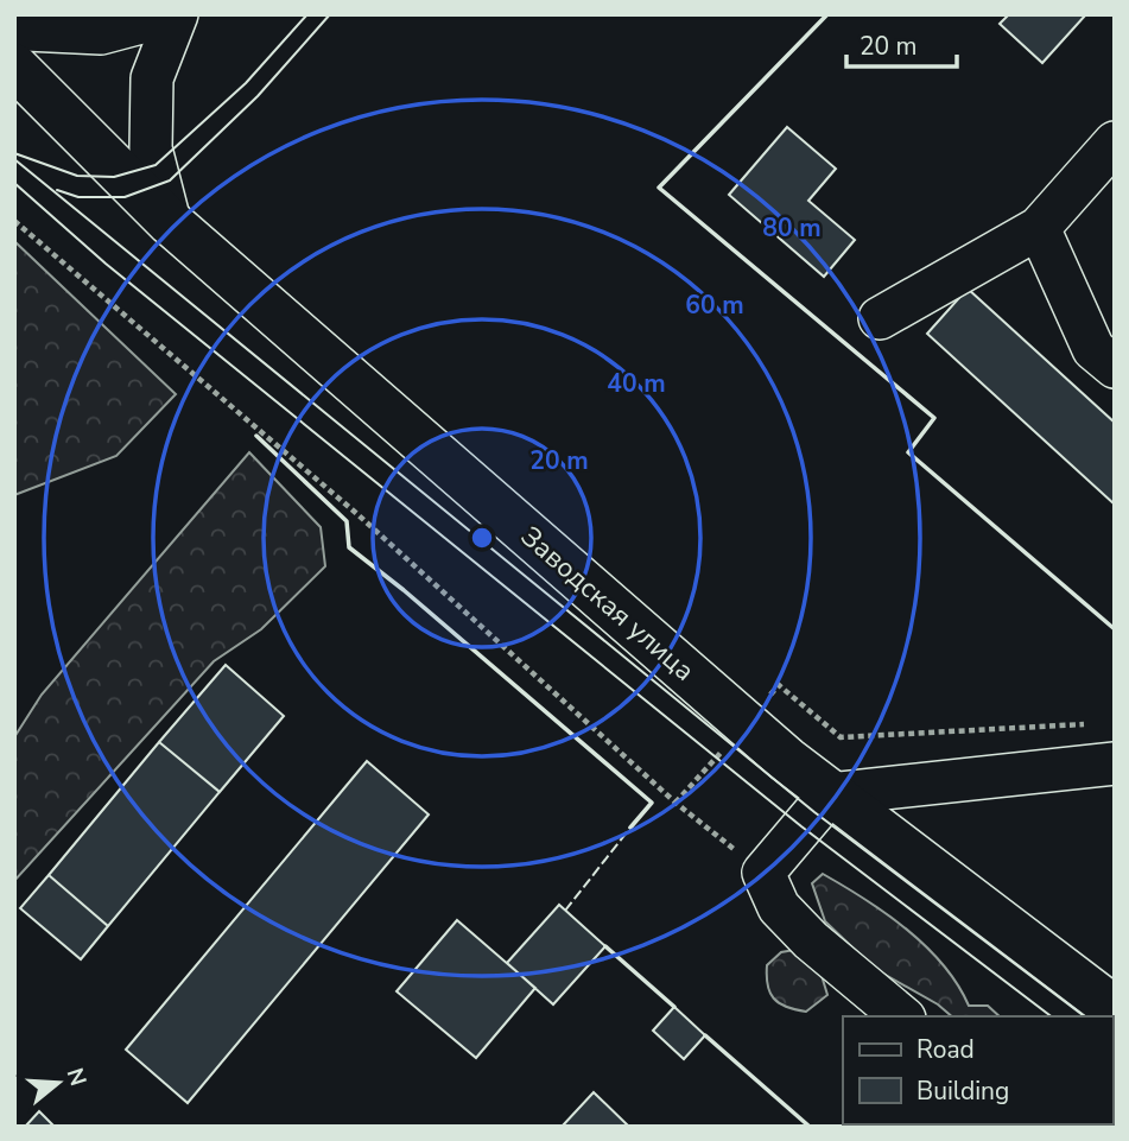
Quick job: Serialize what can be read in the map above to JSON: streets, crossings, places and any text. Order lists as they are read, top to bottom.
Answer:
{
  "streets": {
    "main road": ["Заводская улица"]
  },
  "legend": ["Road", "Building"],
  "scale_bar": "20 m",
  "north": "right",
  "rings": [
    "80 m",
    "60 m",
    "40 m",
    "20 m"
  ]
}
